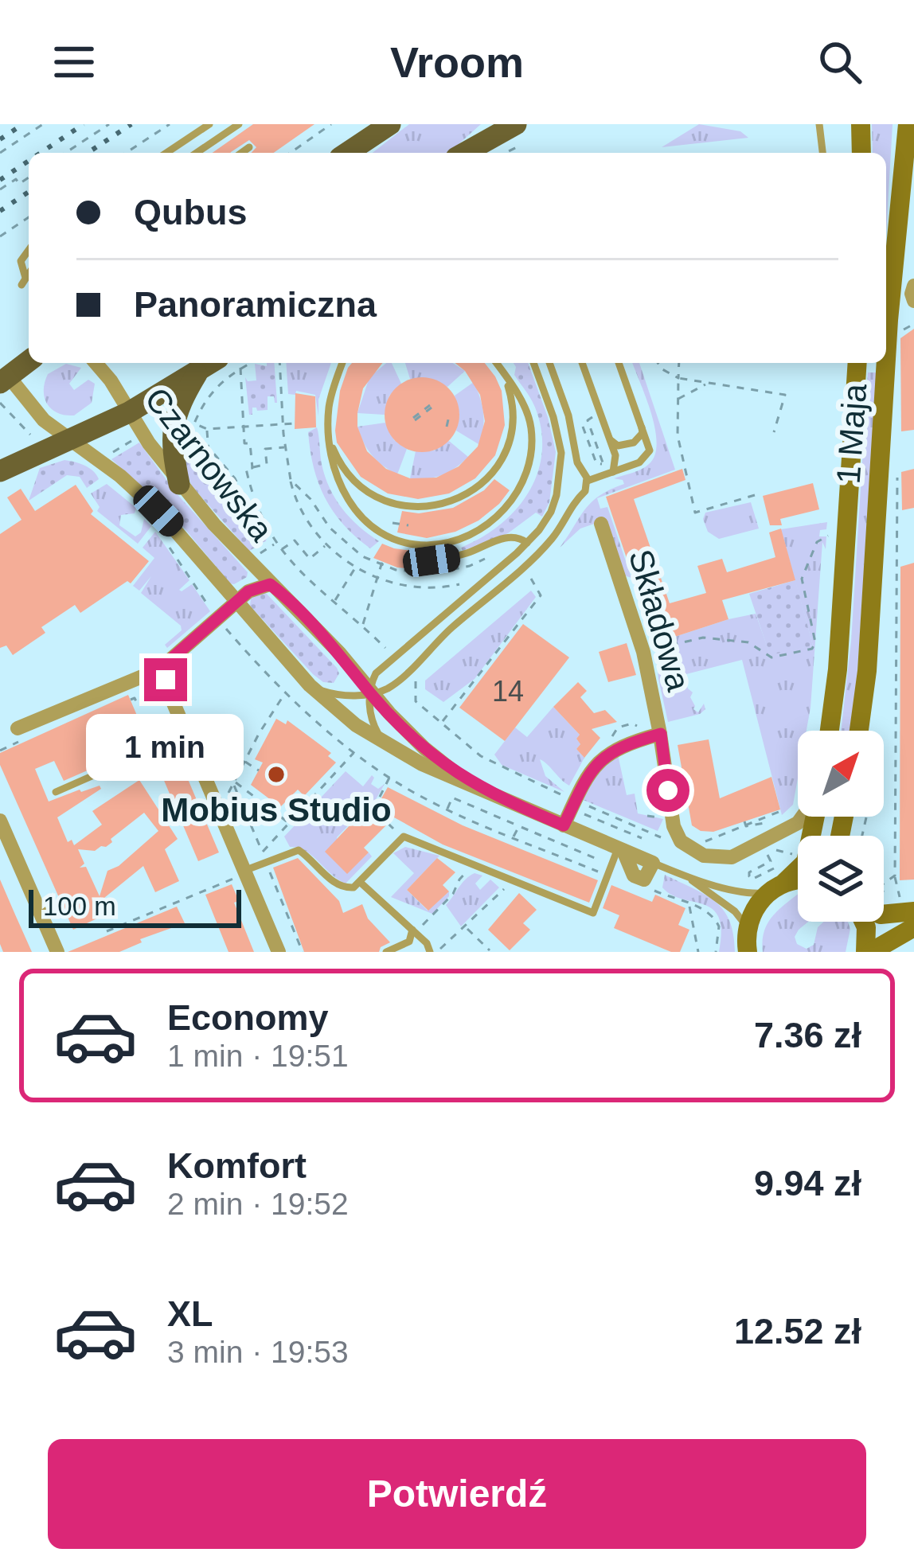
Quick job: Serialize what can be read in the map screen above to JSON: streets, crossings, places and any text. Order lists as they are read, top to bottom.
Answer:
{
  "streets": {
    "main road": ["1 Maja"],
    "street": ["Czarnowska", "Składowa"]
  },
  "crossings": [
    ["Czarnowska", "Składowa"]
  ],
  "places": ["Mobius Studio"],
  "house_numbers": ["14"],
  "scale_bar": "100 m",
  "north": "top right",
  "page": {
    "header": "Vroom",
    "banner": ["Qubus", "Panoramiczna"],
    "bubble": "1 min",
    "scale": "100 m",
    "list": [
      {
        "name": "Economy",
        "note": "1 min · 19:51",
        "value": "7.36 zł"
      },
      {
        "name": "Komfort",
        "note": "2 min · 19:52",
        "value": "9.94 zł"
      },
      {
        "name": "XL",
        "note": "3 min · 19:53",
        "value": "12.52 zł"
      }
    ],
    "buttons": "Potwierdź"
  }
}
